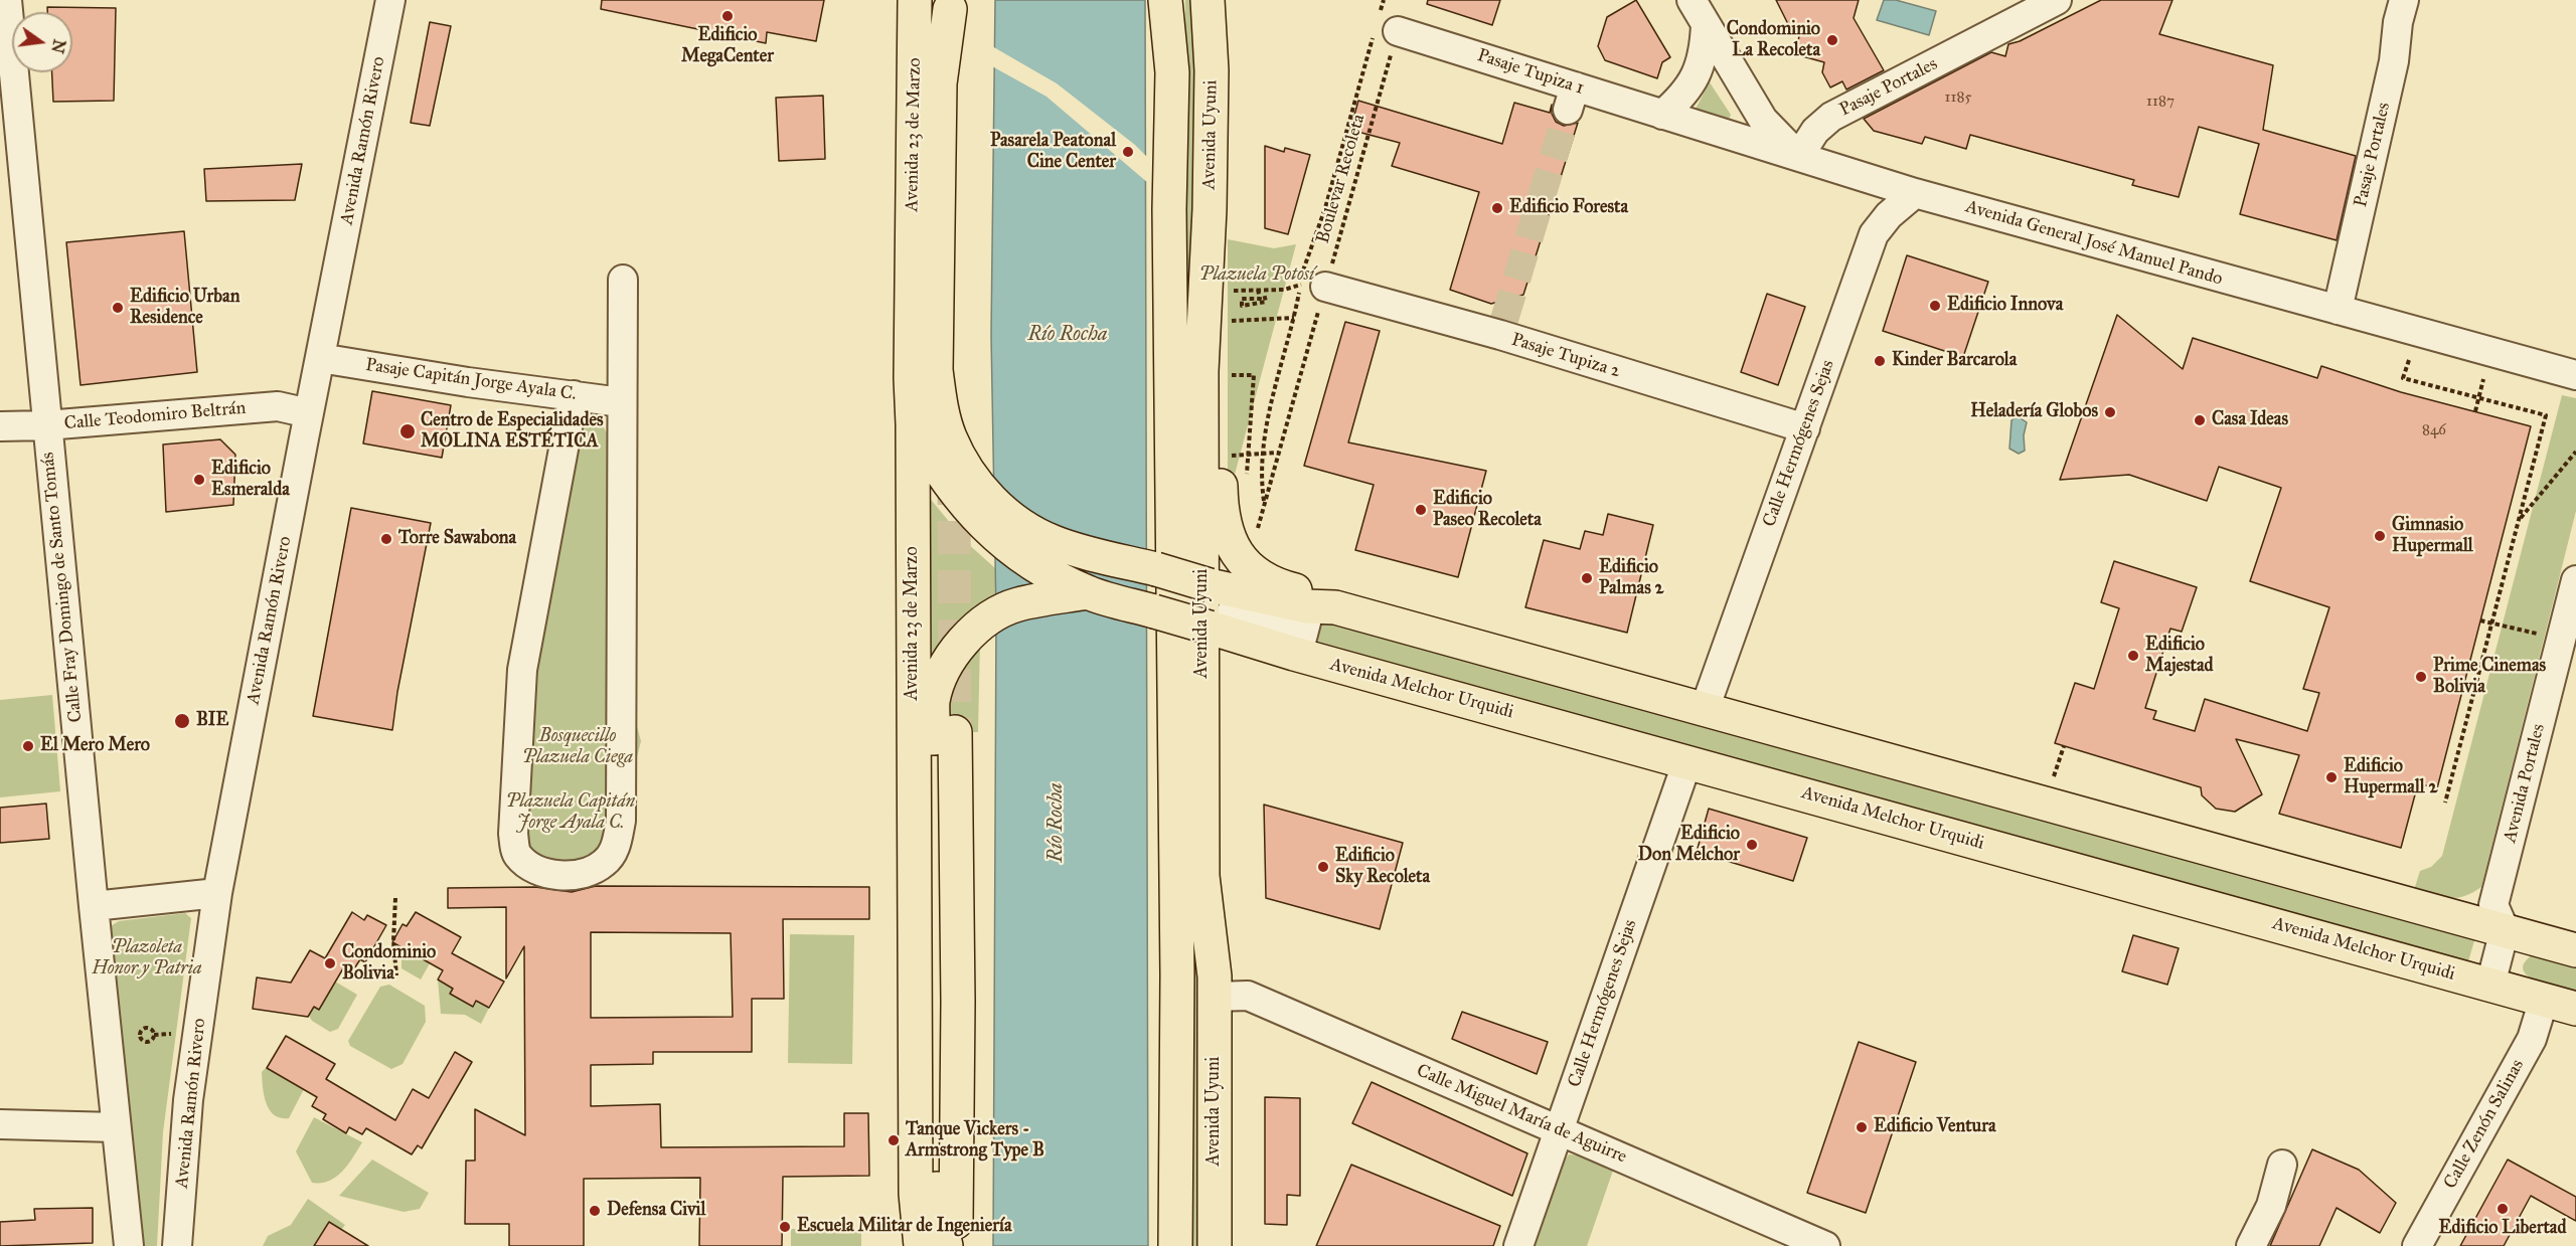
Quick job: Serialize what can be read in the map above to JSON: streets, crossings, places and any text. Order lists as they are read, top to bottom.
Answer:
{
  "streets": {
    "main road": ["Avenida 23 de Marzo", "Avenida Uyuni", "Avenida Melchor Urquidi"],
    "street": [
      "Pasaje Tupiza 1",
      "Pasaje Portales",
      "Avenida Ramón Rivero",
      "Avenida General José Manuel Pando",
      "Pasaje Tupiza 2",
      "Pasaje Capitán Jorge Ayala C.",
      "Calle Teodomiro Beltrán",
      "Calle Hermógenes Sejas",
      "Calle Fray Domingo de Santo Tomás",
      "Avenida Portales",
      "Calle Miguel María de Aguirre",
      "Calle Zenón Salinas"
    ],
    "path": ["Boulevar Recoleta"]
  },
  "crossings": [
    ["Pasaje Tupiza 1", "Pasaje Portales"],
    ["Pasaje Tupiza 1", "Boulevar Recoleta"],
    ["Pasaje Tupiza 1", "Avenida General José Manuel Pando"],
    ["Pasaje Portales", "Avenida General José Manuel Pando"],
    ["Avenida Uyuni", "Calle Miguel María de Aguirre"],
    ["Avenida Ramón Rivero", "Pasaje Capitán Jorge Ayala C."],
    ["Avenida Ramón Rivero", "Calle Teodomiro Beltrán"],
    ["Boulevar Recoleta", "Pasaje Tupiza 2"],
    ["Avenida General José Manuel Pando", "Calle Hermógenes Sejas"],
    ["Pasaje Tupiza 2", "Calle Hermógenes Sejas"],
    ["Calle Teodomiro Beltrán", "Calle Fray Domingo de Santo Tomás"],
    ["Calle Hermógenes Sejas", "Avenida Melchor Urquidi"],
    ["Calle Hermógenes Sejas", "Calle Miguel María de Aguirre"],
    ["Avenida Melchor Urquidi", "Calle Zenón Salinas"]
  ],
  "water": ["Río Rocha"],
  "parks": [
    "Plazuela Potosí",
    "Bosquecillo Plazuela Ciega",
    "Plazuela Capitán Jorge Ayala C.",
    "Plazoleta Honor y Patria"
  ],
  "places": [
    "Edificio MegaCenter",
    "Condominio La Recoleta",
    "Pasarela Peatonal Cine Center",
    "Edificio Foresta",
    "Edificio Innova",
    "Edificio Urban Residence",
    "Kinder Barcarola",
    "Heladería Globos",
    "Casa Ideas",
    "Centro de Especialidades MOLINA ESTÉTICA",
    "Edificio Esmeralda",
    "Edificio Paseo Recoleta",
    "Gimnasio Hupermall",
    "Torre Sawabona",
    "Edificio Palmas 2",
    "Edificio Majestad",
    "Prime Cinemas Bolivia",
    "BIE",
    "El Mero Mero",
    "Edificio Hupermall 2",
    "Edificio Don Melchor",
    "Edificio Sky Recoleta",
    "Condominio Bolivia",
    "Edificio Ventura",
    "Tanque Vickers - Armstrong Type B",
    "Edificio Libertad",
    "Defensa Civil",
    "Escuela Militar de Ingeniería"
  ],
  "house_numbers": ["1185", "1187", "846"],
  "north": "right"
}
